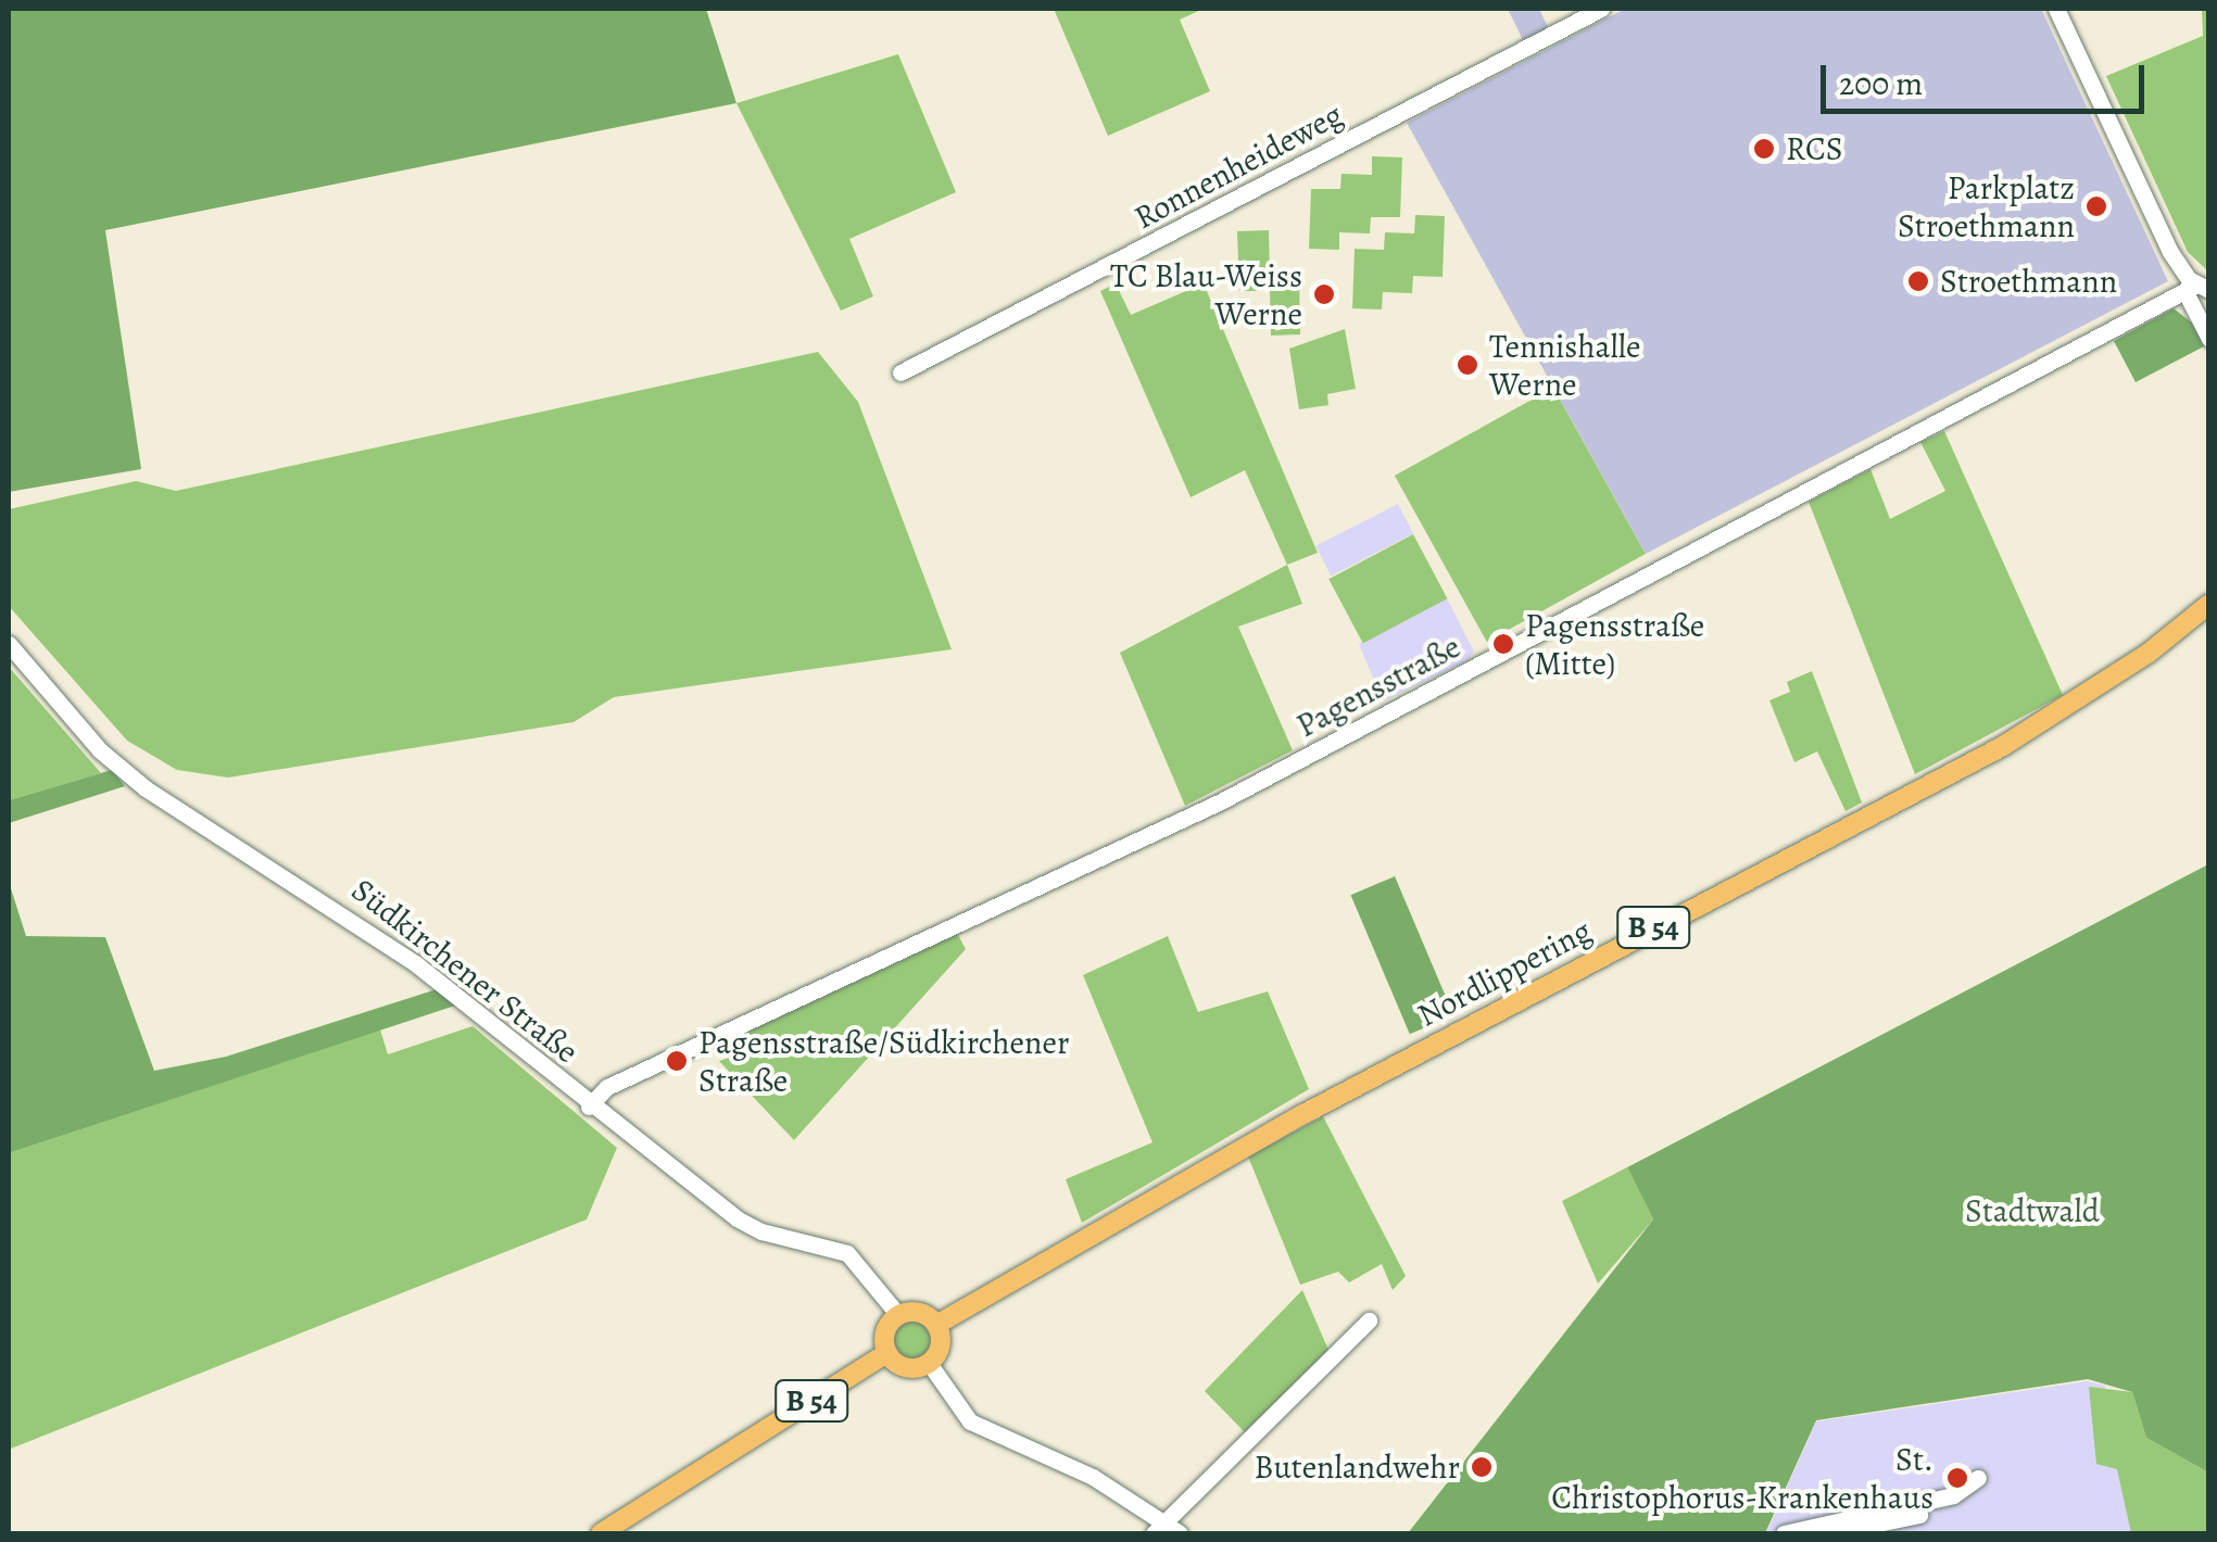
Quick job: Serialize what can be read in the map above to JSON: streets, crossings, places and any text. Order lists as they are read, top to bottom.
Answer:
{
  "streets": {
    "main road": ["B 54", "Nordlippering"],
    "street": ["Ronnenheideweg", "Pagensstraße", "Südkirchener Straße"]
  },
  "crossings": [
    ["Pagensstraße", "Südkirchener Straße"],
    ["B 54", "Südkirchener Straße"],
    ["B 54", "Nordlippering"],
    ["Südkirchener Straße", "Nordlippering"]
  ],
  "parks": ["Stadtwald"],
  "places": [
    "RCS",
    "Parkplatz Stroethmann",
    "Stroethmann",
    "TC Blau-Weiss Werne",
    "Tennishalle Werne",
    "Pagensstraße (Mitte)",
    "Pagensstraße/Südkirchener Straße",
    "Butenlandwehr",
    "St. Christophorus-Krankenhaus"
  ],
  "scale_bar": "200 m"
}
